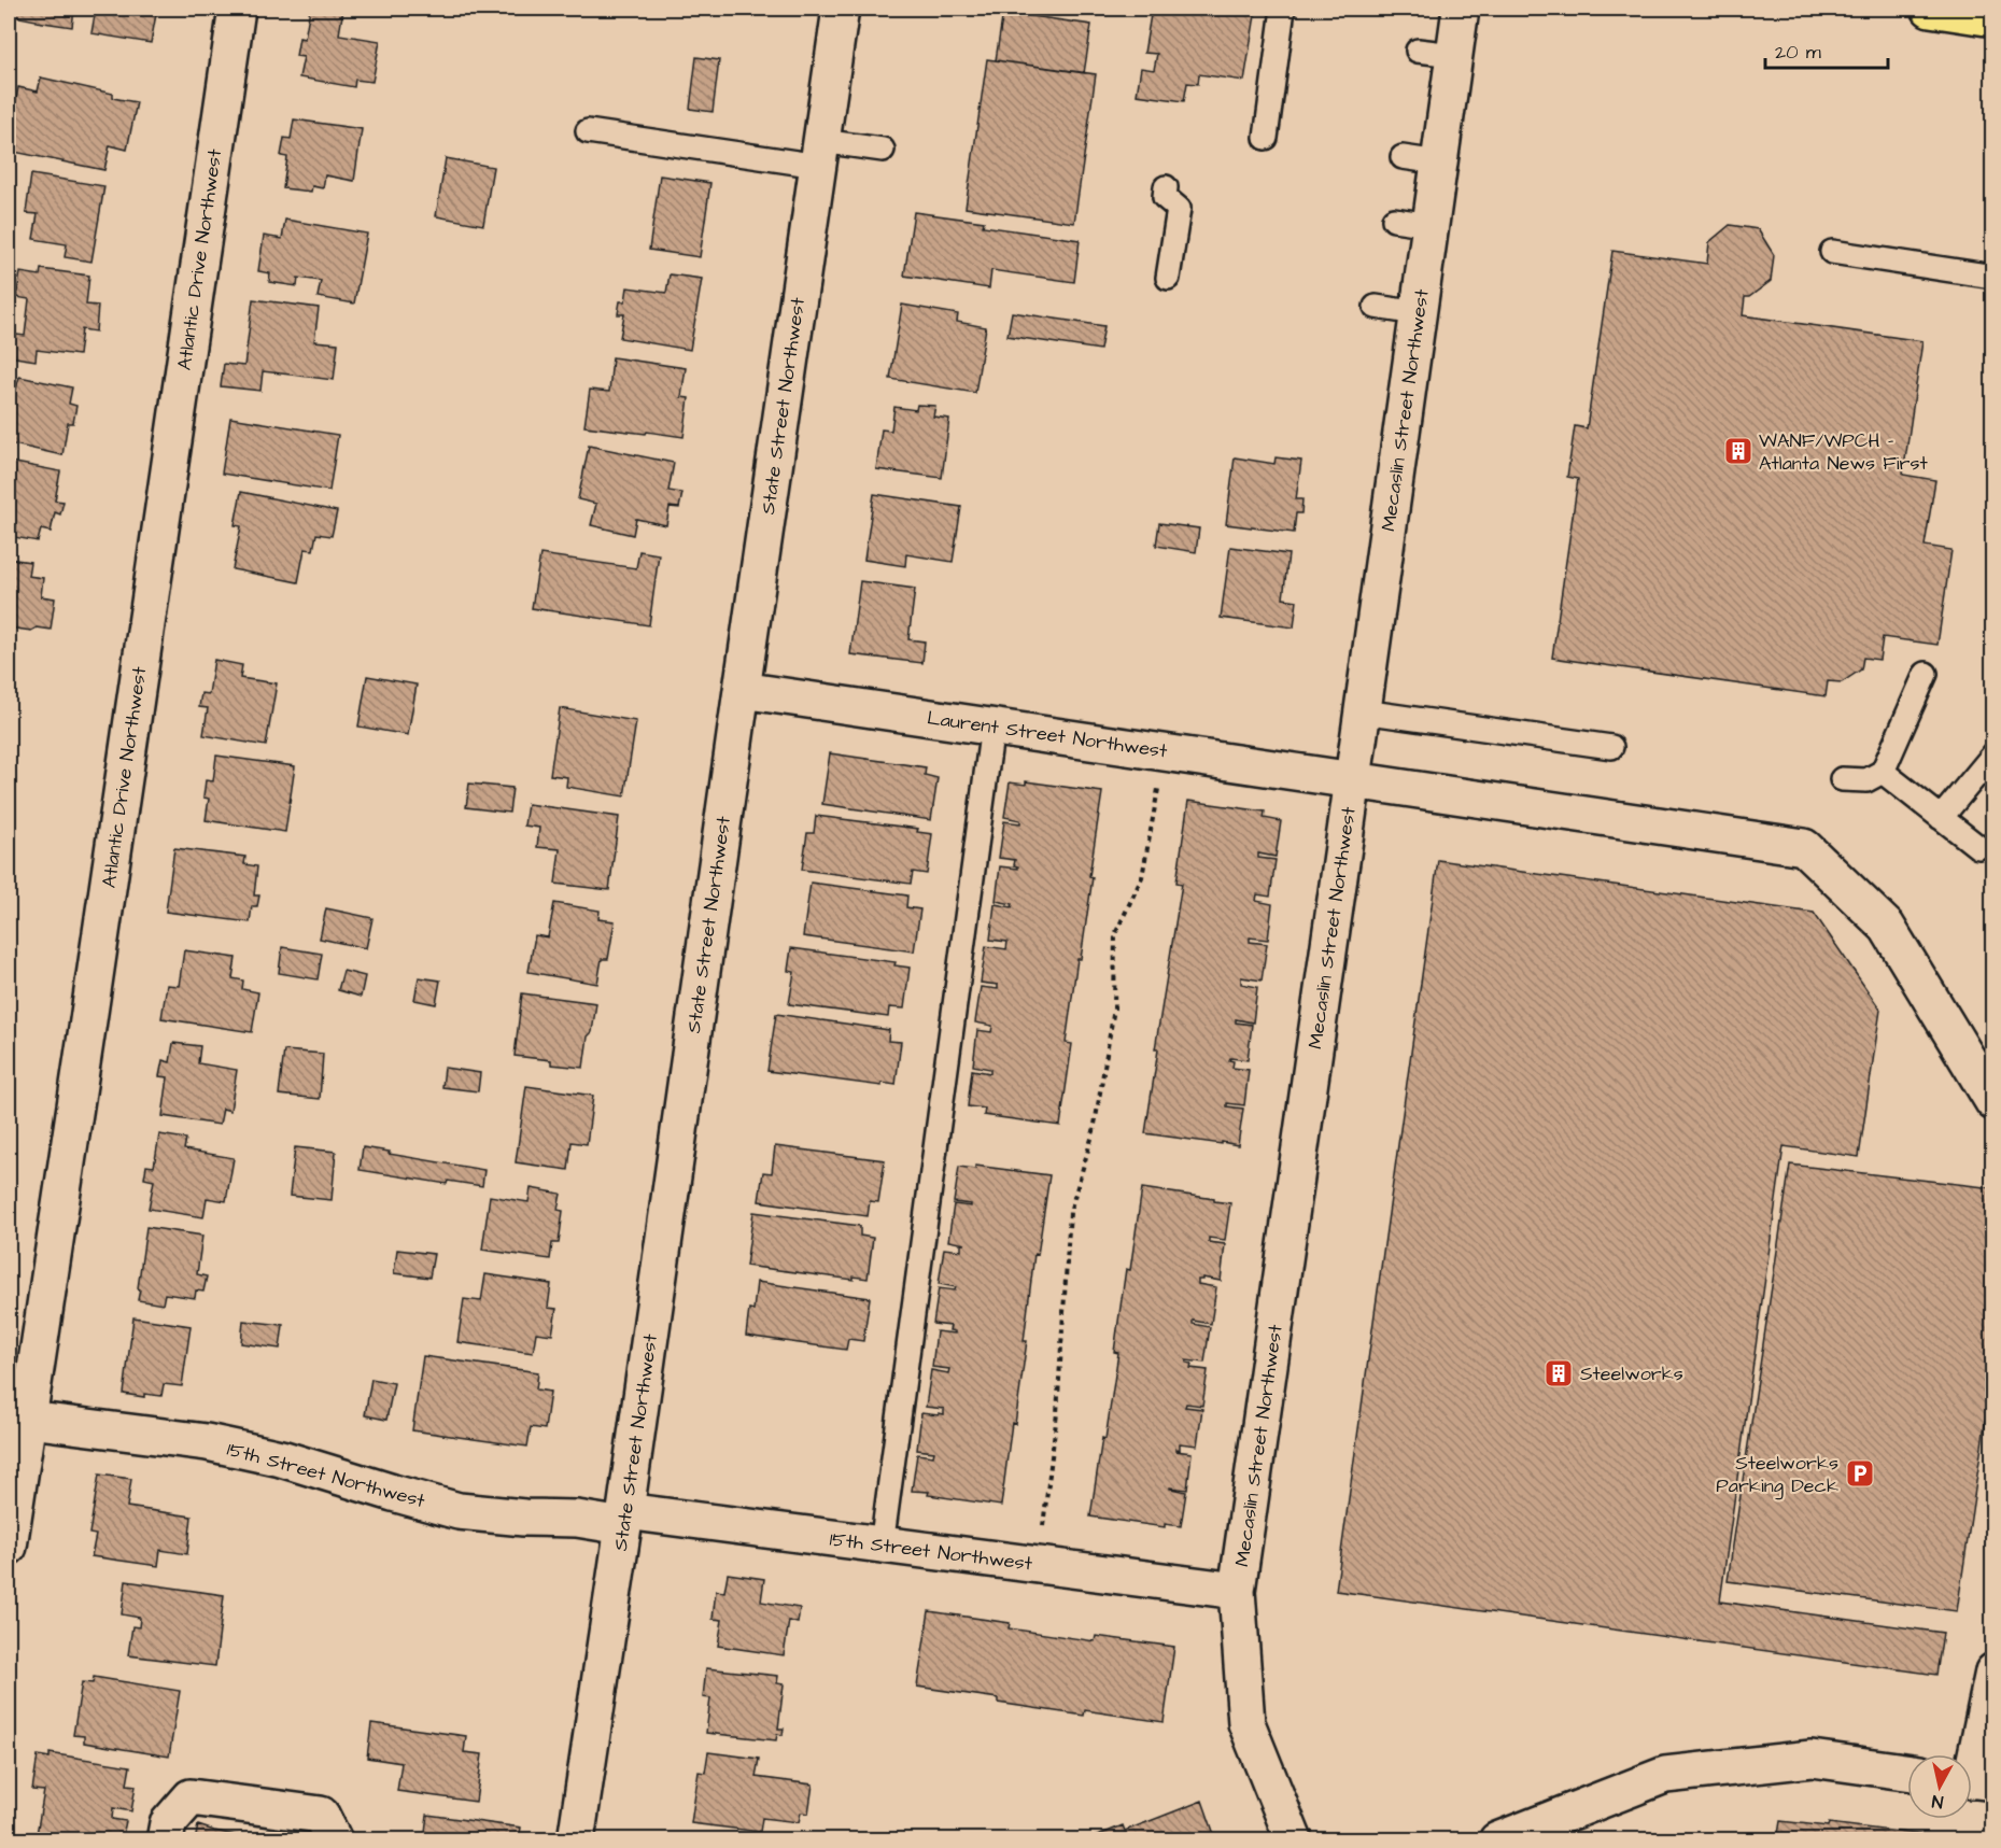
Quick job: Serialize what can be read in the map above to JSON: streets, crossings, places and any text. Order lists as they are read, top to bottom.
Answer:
{
  "streets": {
    "street": [
      "Atlantic Drive Northwest",
      "State Street Northwest",
      "Mecaslin Street Northwest",
      "Laurent Street Northwest",
      "15th Street Northwest"
    ]
  },
  "crossings": [
    ["Atlantic Drive Northwest", "15th Street Northwest"],
    ["State Street Northwest", "Laurent Street Northwest"],
    ["State Street Northwest", "15th Street Northwest"],
    ["Mecaslin Street Northwest", "Laurent Street Northwest"],
    ["Mecaslin Street Northwest", "15th Street Northwest"]
  ],
  "places": {
    "building": ["WANF/WPCH - Atlanta News First", "Steelworks"],
    "parking": ["Steelworks Parking Deck"]
  },
  "scale_bar": "20 m",
  "north": "bottom"
}
